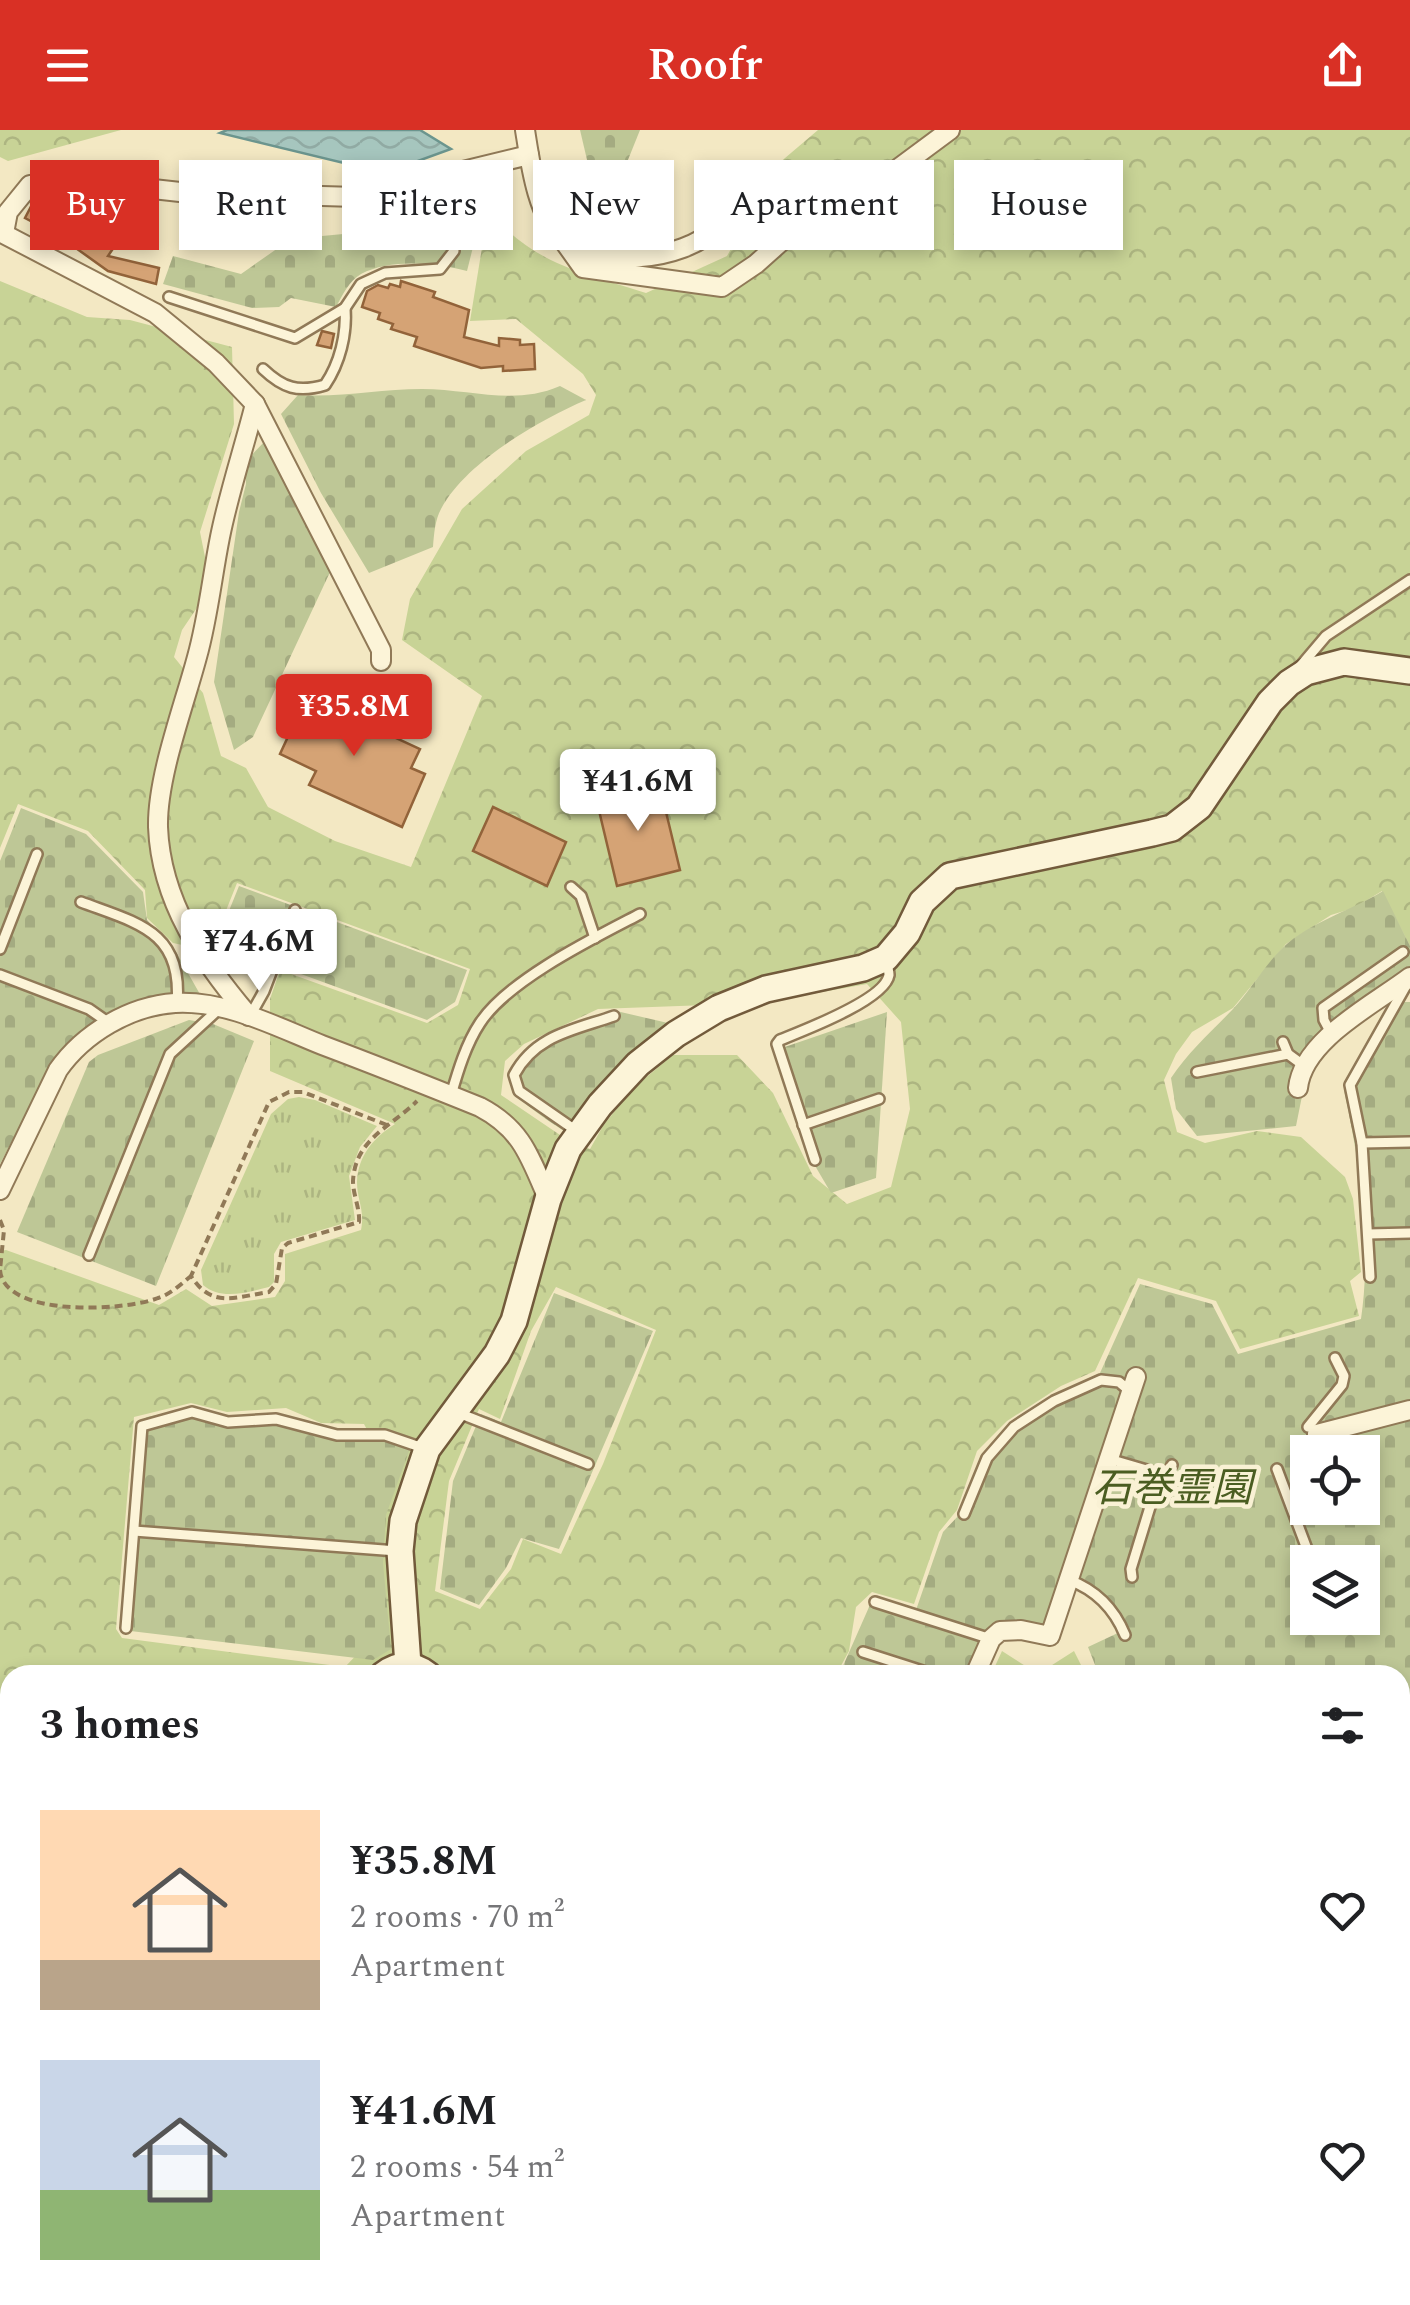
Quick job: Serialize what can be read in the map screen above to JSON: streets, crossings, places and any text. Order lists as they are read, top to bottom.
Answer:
{
  "parks": ["石巻霊園"],
  "page": {
    "header": "Roofr",
    "chip": [
      "Buy",
      "Rent",
      "Filters",
      "New",
      "Apartment",
      "House"
    ],
    "price": ["¥35.8M", "¥41.6M", "¥74.6M"],
    "heading": "3 homes",
    "list": [
      {
        "name": "¥35.8M",
        "note": "2 rooms · 70 m² · Apartment"
      },
      {
        "name": "¥41.6M",
        "note": "2 rooms · 54 m² · Apartment"
      }
    ]
  }
}
